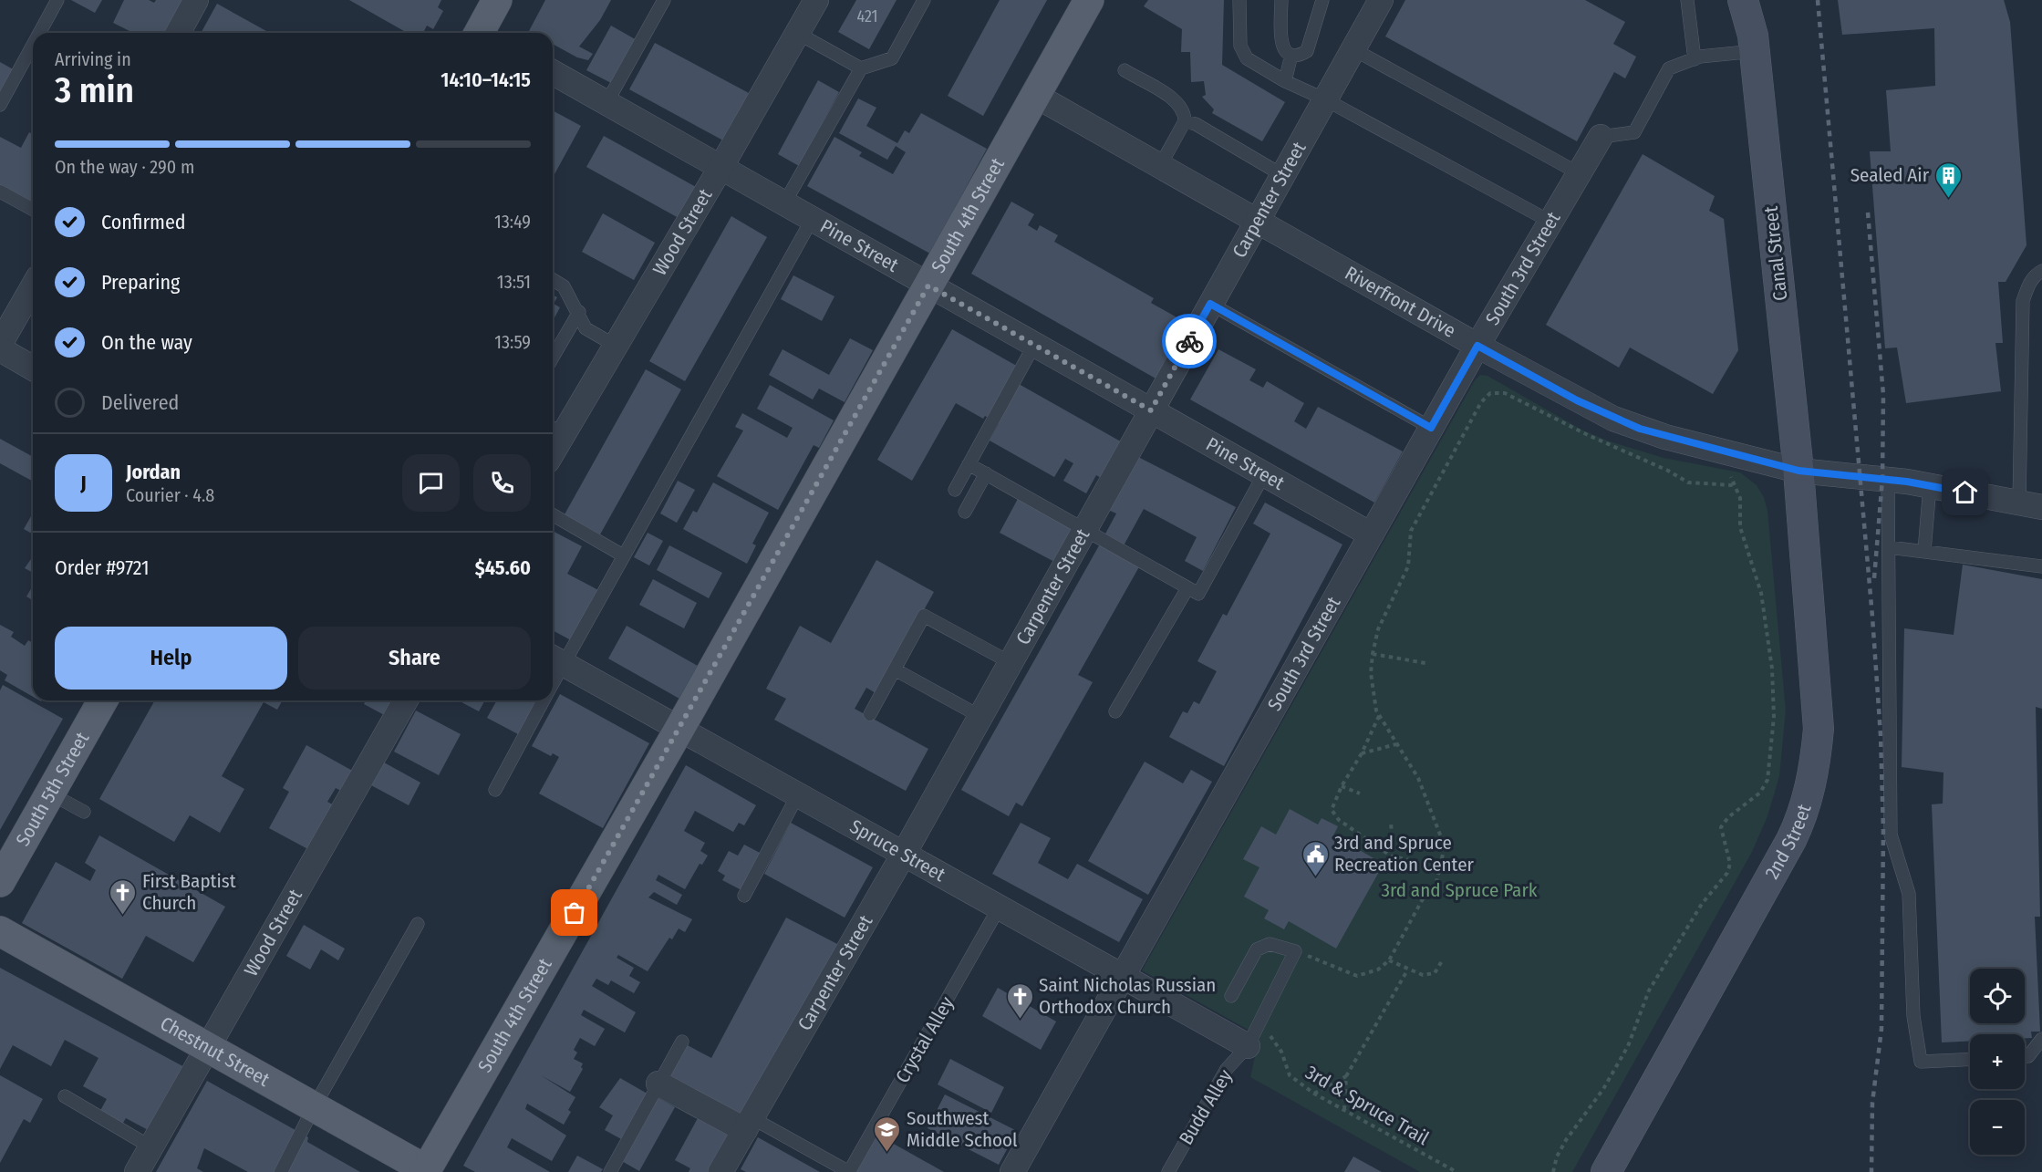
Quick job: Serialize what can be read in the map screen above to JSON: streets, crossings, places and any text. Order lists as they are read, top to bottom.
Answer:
{
  "streets": {
    "main road": ["South 4th Street", "South 5th Street", "Chestnut Street"],
    "street": [
      "Carpenter Street",
      "Wood Street",
      "Pine Street",
      "Canal Street",
      "South 3rd Street",
      "Riverfront Drive",
      "2nd Street",
      "Spruce Street"
    ],
    "lane": ["Crystal Alley", "Budd Alley"],
    "path": ["3rd & Spruce Trail"]
  },
  "crossings": [
    ["Carpenter Street", "Pine Street"],
    ["Carpenter Street", "Riverfront Drive"],
    ["Carpenter Street", "Spruce Street"],
    ["South 4th Street", "Pine Street"],
    ["South 4th Street", "Riverfront Drive"],
    ["South 4th Street", "Spruce Street"],
    ["South 4th Street", "Chestnut Street"],
    ["Wood Street", "Pine Street"],
    ["Wood Street", "Chestnut Street"],
    ["Pine Street", "South 3rd Street"],
    ["Canal Street", "Riverfront Drive"],
    ["Canal Street", "2nd Street"],
    ["South 3rd Street", "Riverfront Drive"],
    ["South 3rd Street", "Spruce Street"],
    ["Riverfront Drive", "2nd Street"],
    ["Spruce Street", "Crystal Alley"],
    ["Spruce Street", "Budd Alley"],
    ["3rd & Spruce Trail", "Budd Alley"]
  ],
  "parks": ["3rd and Spruce Park"],
  "places": {
    "building": ["Sealed Air"],
    "public building": ["3rd and Spruce Recreation Center"],
    "church": ["First Baptist Church", "Saint Nicholas Russian Orthodox Church"],
    "school or university": ["Southwest Middle School"]
  },
  "house_numbers": ["421"],
  "page": {
    "heading": ["3 min", "Arriving in", "14:10–14:15"],
    "panel": [
      "Jordan",
      "Courier · 4.8",
      "Order #9721",
      "$45.60"
    ],
    "bar": "On the way · 290 m",
    "list": [
      ["Confirmed", "13:49"],
      ["Preparing", "13:51"],
      ["On the way", "13:59"],
      "Delivered"
    ],
    "round": "J",
    "buttons": ["Help", "Share"],
    "map_buttons": ["+", "−"]
  }
}
